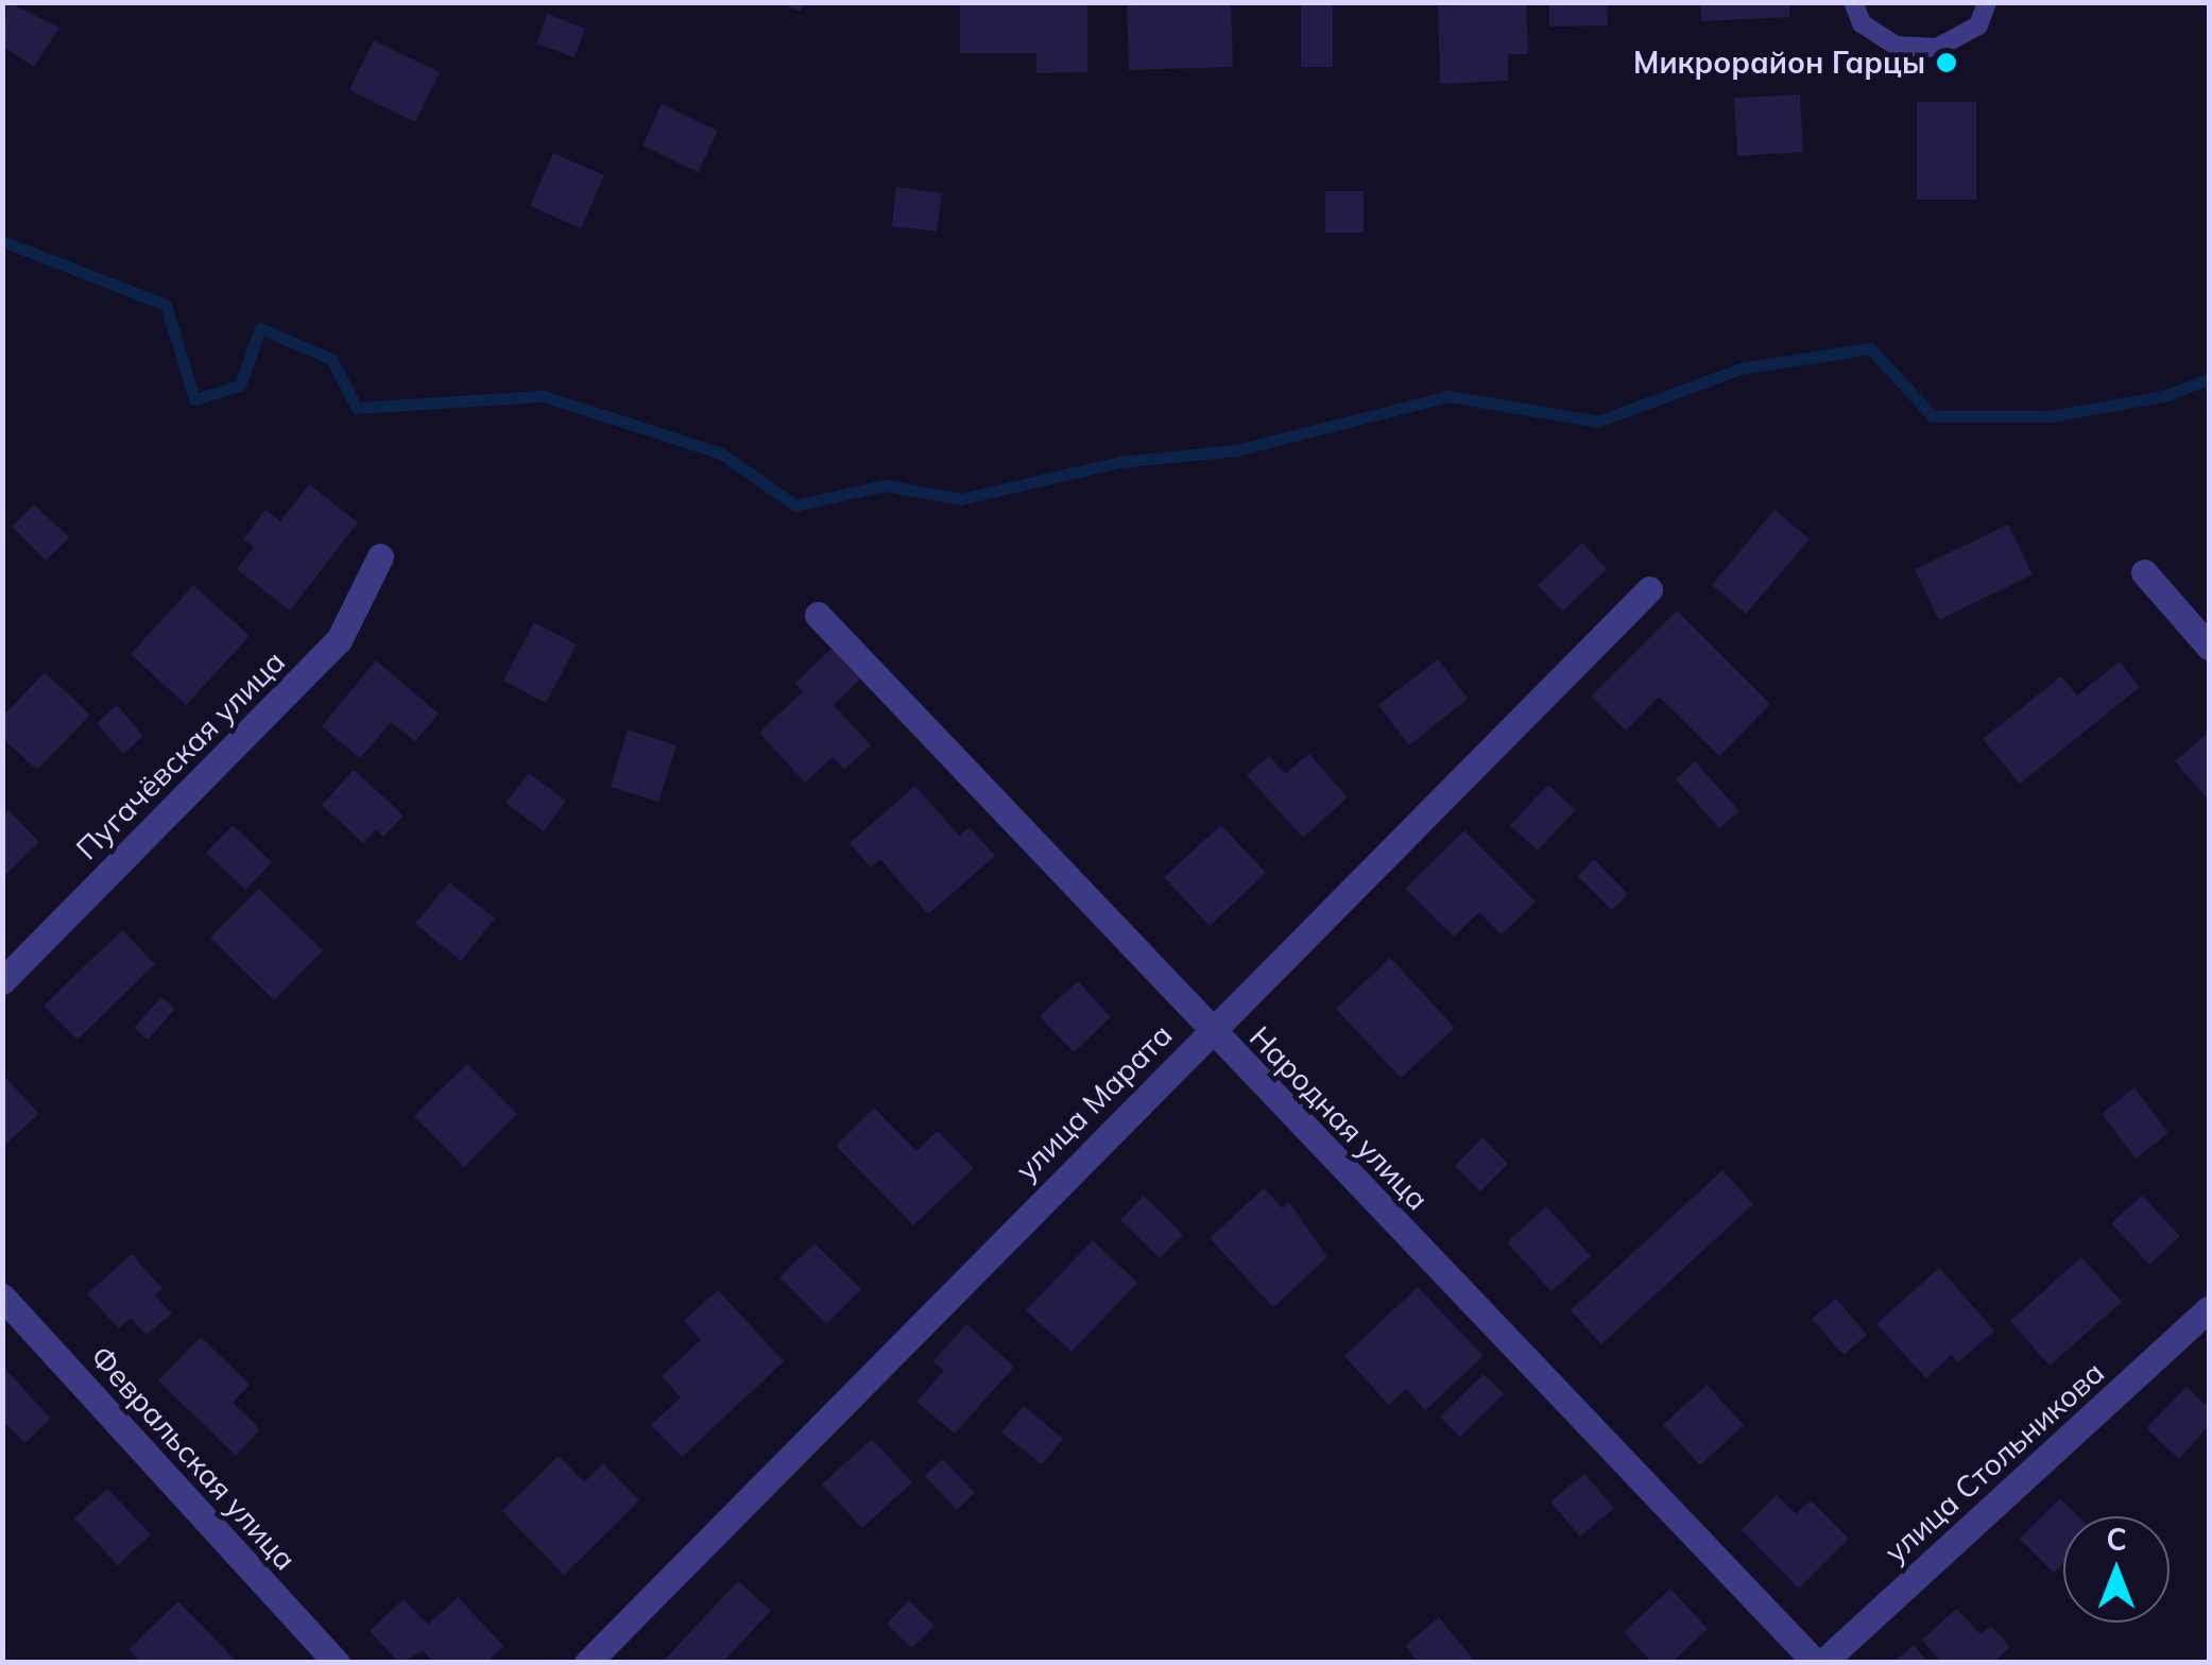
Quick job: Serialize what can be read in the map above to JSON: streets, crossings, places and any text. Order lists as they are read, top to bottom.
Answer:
{
  "streets": {
    "street": [
      "Пугачёвская улица",
      "улица Марата",
      "Народная улица",
      "Февральская улица",
      "улица Стольникова"
    ]
  },
  "crossings": [
    ["улица Марата", "Народная улица"],
    ["Народная улица", "улица Стольникова"]
  ],
  "places": ["Микрорайон Гарцы"],
  "north": "top"
}
